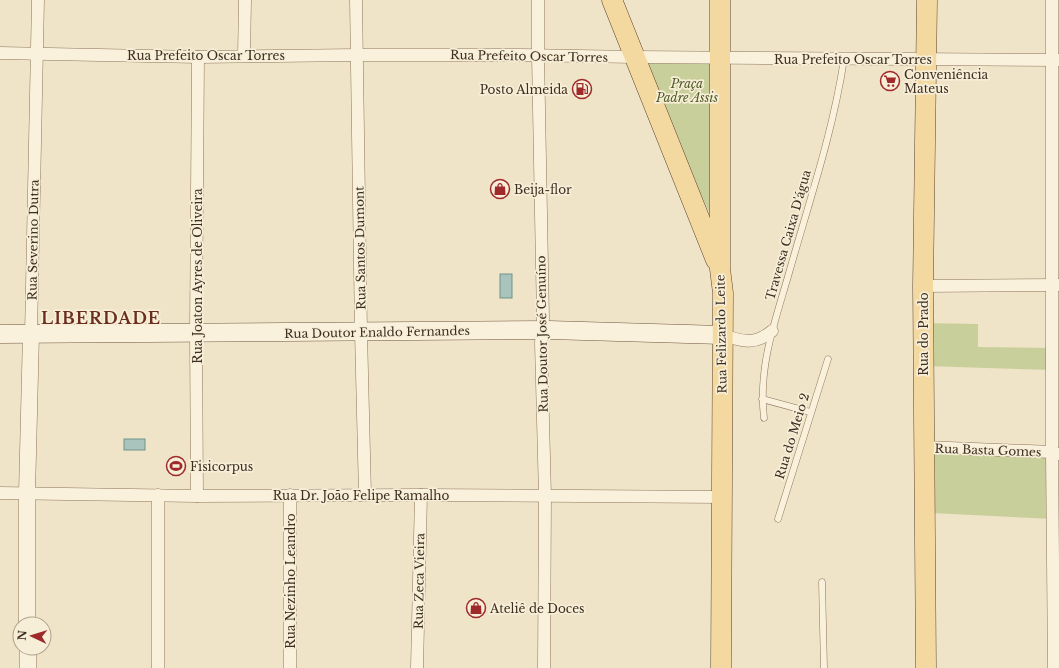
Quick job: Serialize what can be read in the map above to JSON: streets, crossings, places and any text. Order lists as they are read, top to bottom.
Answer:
{
  "streets": {
    "main road": ["Rua Doutor Enaldo Fernandes", "Rua Felizardo Leite", "Rua do Prado"],
    "street": [
      "Rua Prefeito Oscar Torres",
      "Rua Severino Dutra",
      "Rua Santos Dumont",
      "Rua Joaton Ayres de Oliveira",
      "Rua Doutor José Genuíno",
      "Rua Basta Gomes",
      "Rua Dr. João Felipe Ramalho",
      "Rua Nezinho Leandro",
      "Rua Zeca Vieira"
    ],
    "lane": ["Travessa Caixa D'água", "Rua do Meio 2"]
  },
  "crossings": [
    ["Rua Prefeito Oscar Torres", "Travessa Caixa D'água"],
    ["Rua Prefeito Oscar Torres", "Rua Severino Dutra"],
    ["Rua Prefeito Oscar Torres", "Rua Santos Dumont"],
    ["Rua Prefeito Oscar Torres", "Rua Joaton Ayres de Oliveira"],
    ["Rua Prefeito Oscar Torres", "Rua Doutor José Genuíno"],
    ["Rua Prefeito Oscar Torres", "Rua Felizardo Leite"],
    ["Rua Prefeito Oscar Torres", "Rua do Prado"],
    ["Rua Severino Dutra", "Rua Doutor Enaldo Fernandes"],
    ["Rua Severino Dutra", "Rua Dr. João Felipe Ramalho"],
    ["Rua Santos Dumont", "Rua Doutor Enaldo Fernandes"],
    ["Rua Santos Dumont", "Rua Dr. João Felipe Ramalho"],
    ["Rua Joaton Ayres de Oliveira", "Rua Doutor Enaldo Fernandes"],
    ["Rua Joaton Ayres de Oliveira", "Rua Dr. João Felipe Ramalho"],
    ["Rua Doutor Enaldo Fernandes", "Rua Doutor José Genuíno"],
    ["Rua Doutor Enaldo Fernandes", "Rua Felizardo Leite"],
    ["Rua Doutor José Genuíno", "Rua Dr. João Felipe Ramalho"],
    ["Rua Felizardo Leite", "Rua Dr. João Felipe Ramalho"],
    ["Rua do Prado", "Rua Basta Gomes"],
    ["Rua Dr. João Felipe Ramalho", "Rua Nezinho Leandro"],
    ["Rua Dr. João Felipe Ramalho", "Rua Zeca Vieira"]
  ],
  "districts": ["LIBERDADE"],
  "parks": ["Praça Padre Assis"],
  "places": {
    "supermarket": ["Conveniência Mateus"],
    "fuel station": ["Posto Almeida"],
    "shop": ["Beija-flor", "Ateliê de Doces"],
    "sports": ["Fisicorpus"]
  },
  "north": "left"
}
